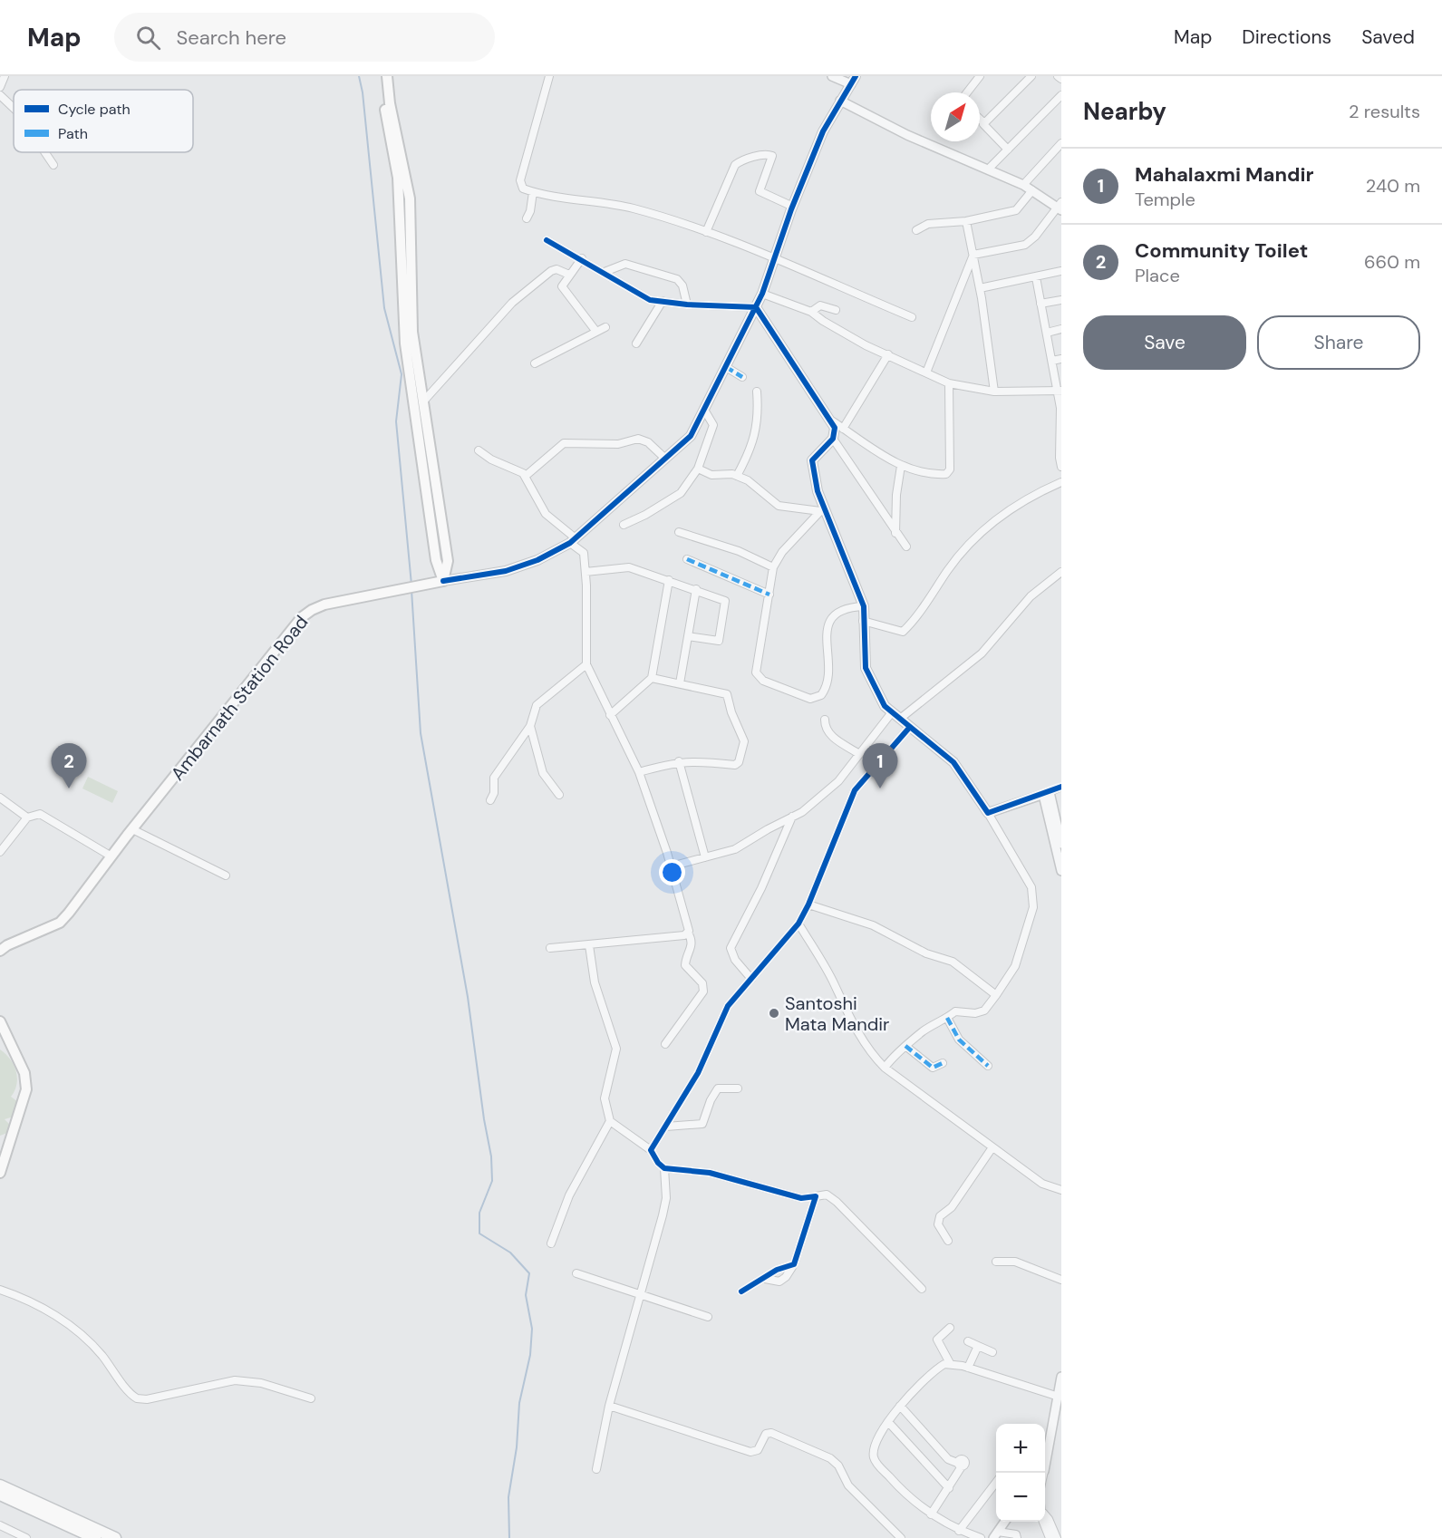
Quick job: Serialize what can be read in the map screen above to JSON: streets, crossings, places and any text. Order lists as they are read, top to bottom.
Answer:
{
  "streets": {
    "main road": ["Ambarnath Station Road"]
  },
  "places": ["Santoshi Mata Mandir"],
  "legend": ["Cycle path", "Path"],
  "north": "top right",
  "page": {
    "header": "Map",
    "search": "Search here",
    "nav": ["Map", "Directions", "Saved"],
    "heading": ["Nearby", "2 results"],
    "list": [
      {
        "mark": "1",
        "name": "Mahalaxmi Mandir",
        "note": "Temple",
        "value": "240 m"
      },
      {
        "mark": "2",
        "name": "Community Toilet",
        "note": "Place",
        "value": "660 m"
      }
    ],
    "buttons": ["Save", "Share"],
    "pins": ["1", "2"],
    "map_buttons": ["+", "−"]
  }
}
